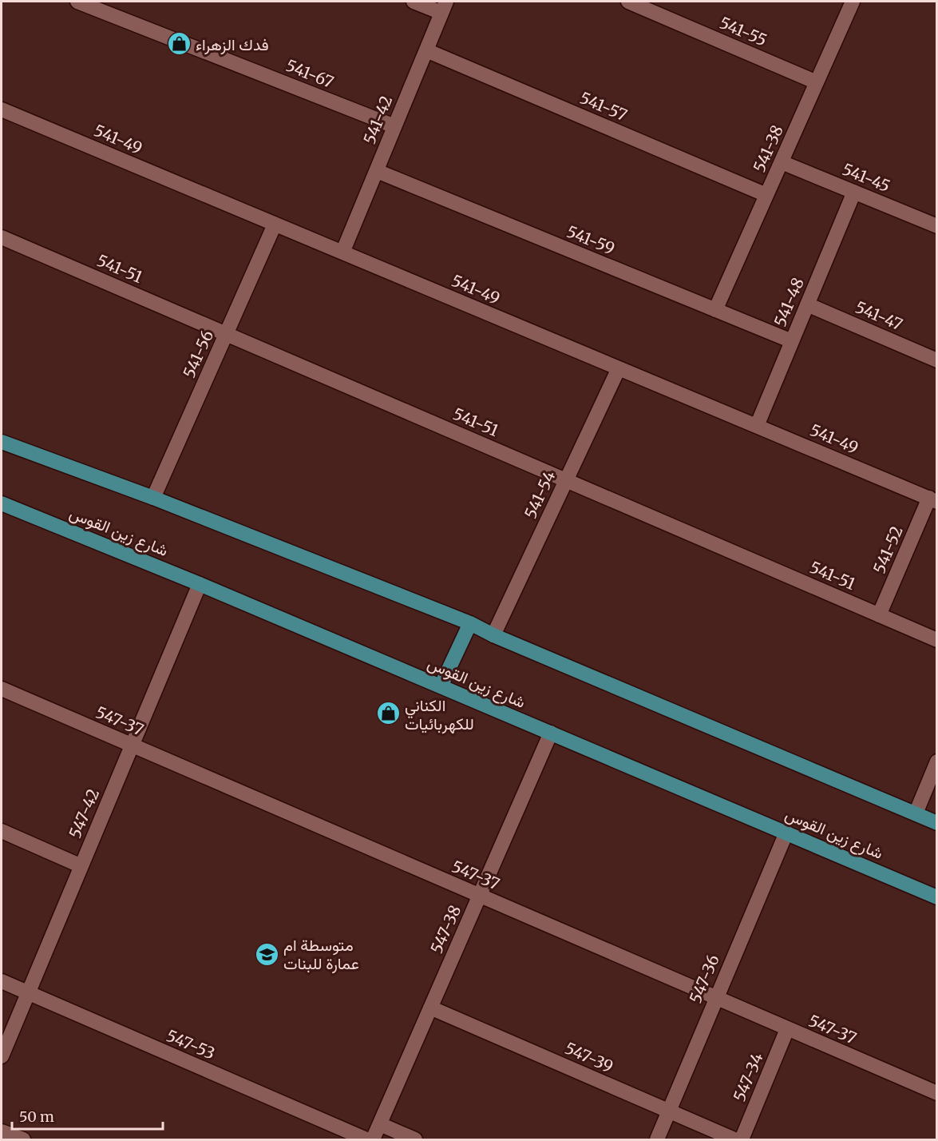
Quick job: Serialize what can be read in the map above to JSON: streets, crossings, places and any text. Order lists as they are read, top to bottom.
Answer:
{
  "streets": {
    "main road": ["شارع زين القوس"],
    "street": [
      "541-55",
      "541-67",
      "541-57",
      "541-42",
      "541-49",
      "541-38",
      "541-45",
      "541-59",
      "541-51",
      "541-48",
      "541-47",
      "541-56",
      "541-54",
      "541-52",
      "547-37",
      "547-42",
      "547-38",
      "547-36",
      "547-53",
      "547-39",
      "547-34"
    ]
  },
  "crossings": [
    ["541-55", "541-38"],
    ["541-67", "541-42"],
    ["541-57", "541-42"],
    ["541-57", "541-38"],
    ["541-42", "541-49"],
    ["541-42", "541-59"],
    ["541-49", "541-48"],
    ["541-49", "541-56"],
    ["541-49", "541-54"],
    ["541-49", "541-52"],
    ["541-38", "541-45"],
    ["541-38", "541-59"],
    ["541-45", "541-48"],
    ["541-59", "541-48"],
    ["541-51", "541-56"],
    ["541-51", "541-54"],
    ["541-51", "541-52"],
    ["541-48", "541-47"],
    ["شارع زين القوس", "547-42"],
    ["شارع زين القوس", "547-38"],
    ["شارع زين القوس", "547-36"],
    ["547-37", "547-42"],
    ["547-37", "547-38"],
    ["547-37", "547-36"],
    ["547-37", "547-34"],
    ["547-42", "547-53"],
    ["547-38", "547-39"],
    ["547-36", "547-39"]
  ],
  "places": {
    "shop": ["فدك الزهراء", "الكناني للكهربائيات"],
    "school or university": ["متوسطة ام عمارة للبنات"]
  },
  "scale_bar": "50 m"
}
